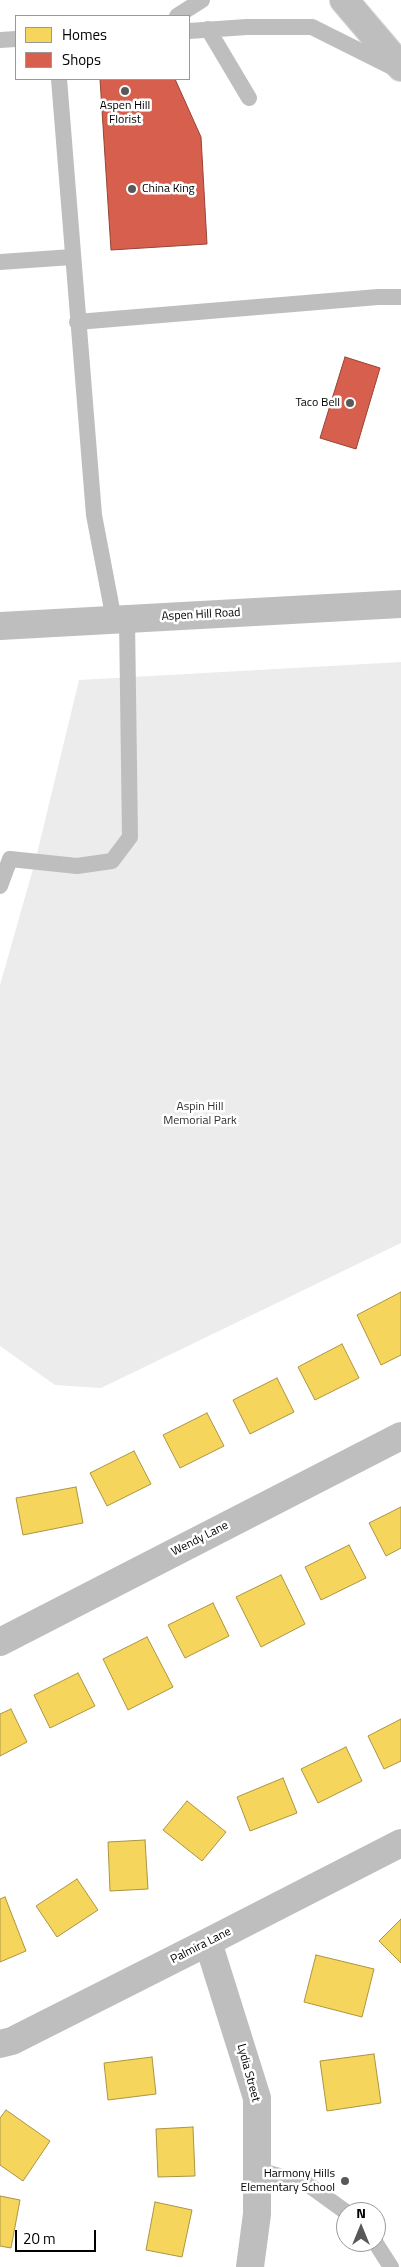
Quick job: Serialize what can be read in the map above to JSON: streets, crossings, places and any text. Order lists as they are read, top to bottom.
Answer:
{
  "streets": {
    "street": [
      "Aspen Hill Road",
      "Wendy Lane",
      "Palmira Lane",
      "Lydia Street"
    ]
  },
  "crossings": [
    ["Palmira Lane", "Lydia Street"]
  ],
  "parks": ["Aspin Hill Memorial Park"],
  "places": [
    "Aspen Hill Florist",
    "China King",
    "Taco Bell",
    "Harmony Hills Elementary School"
  ],
  "legend": ["Homes", "Shops"],
  "scale_bar": "20 m",
  "north": "top"
}
